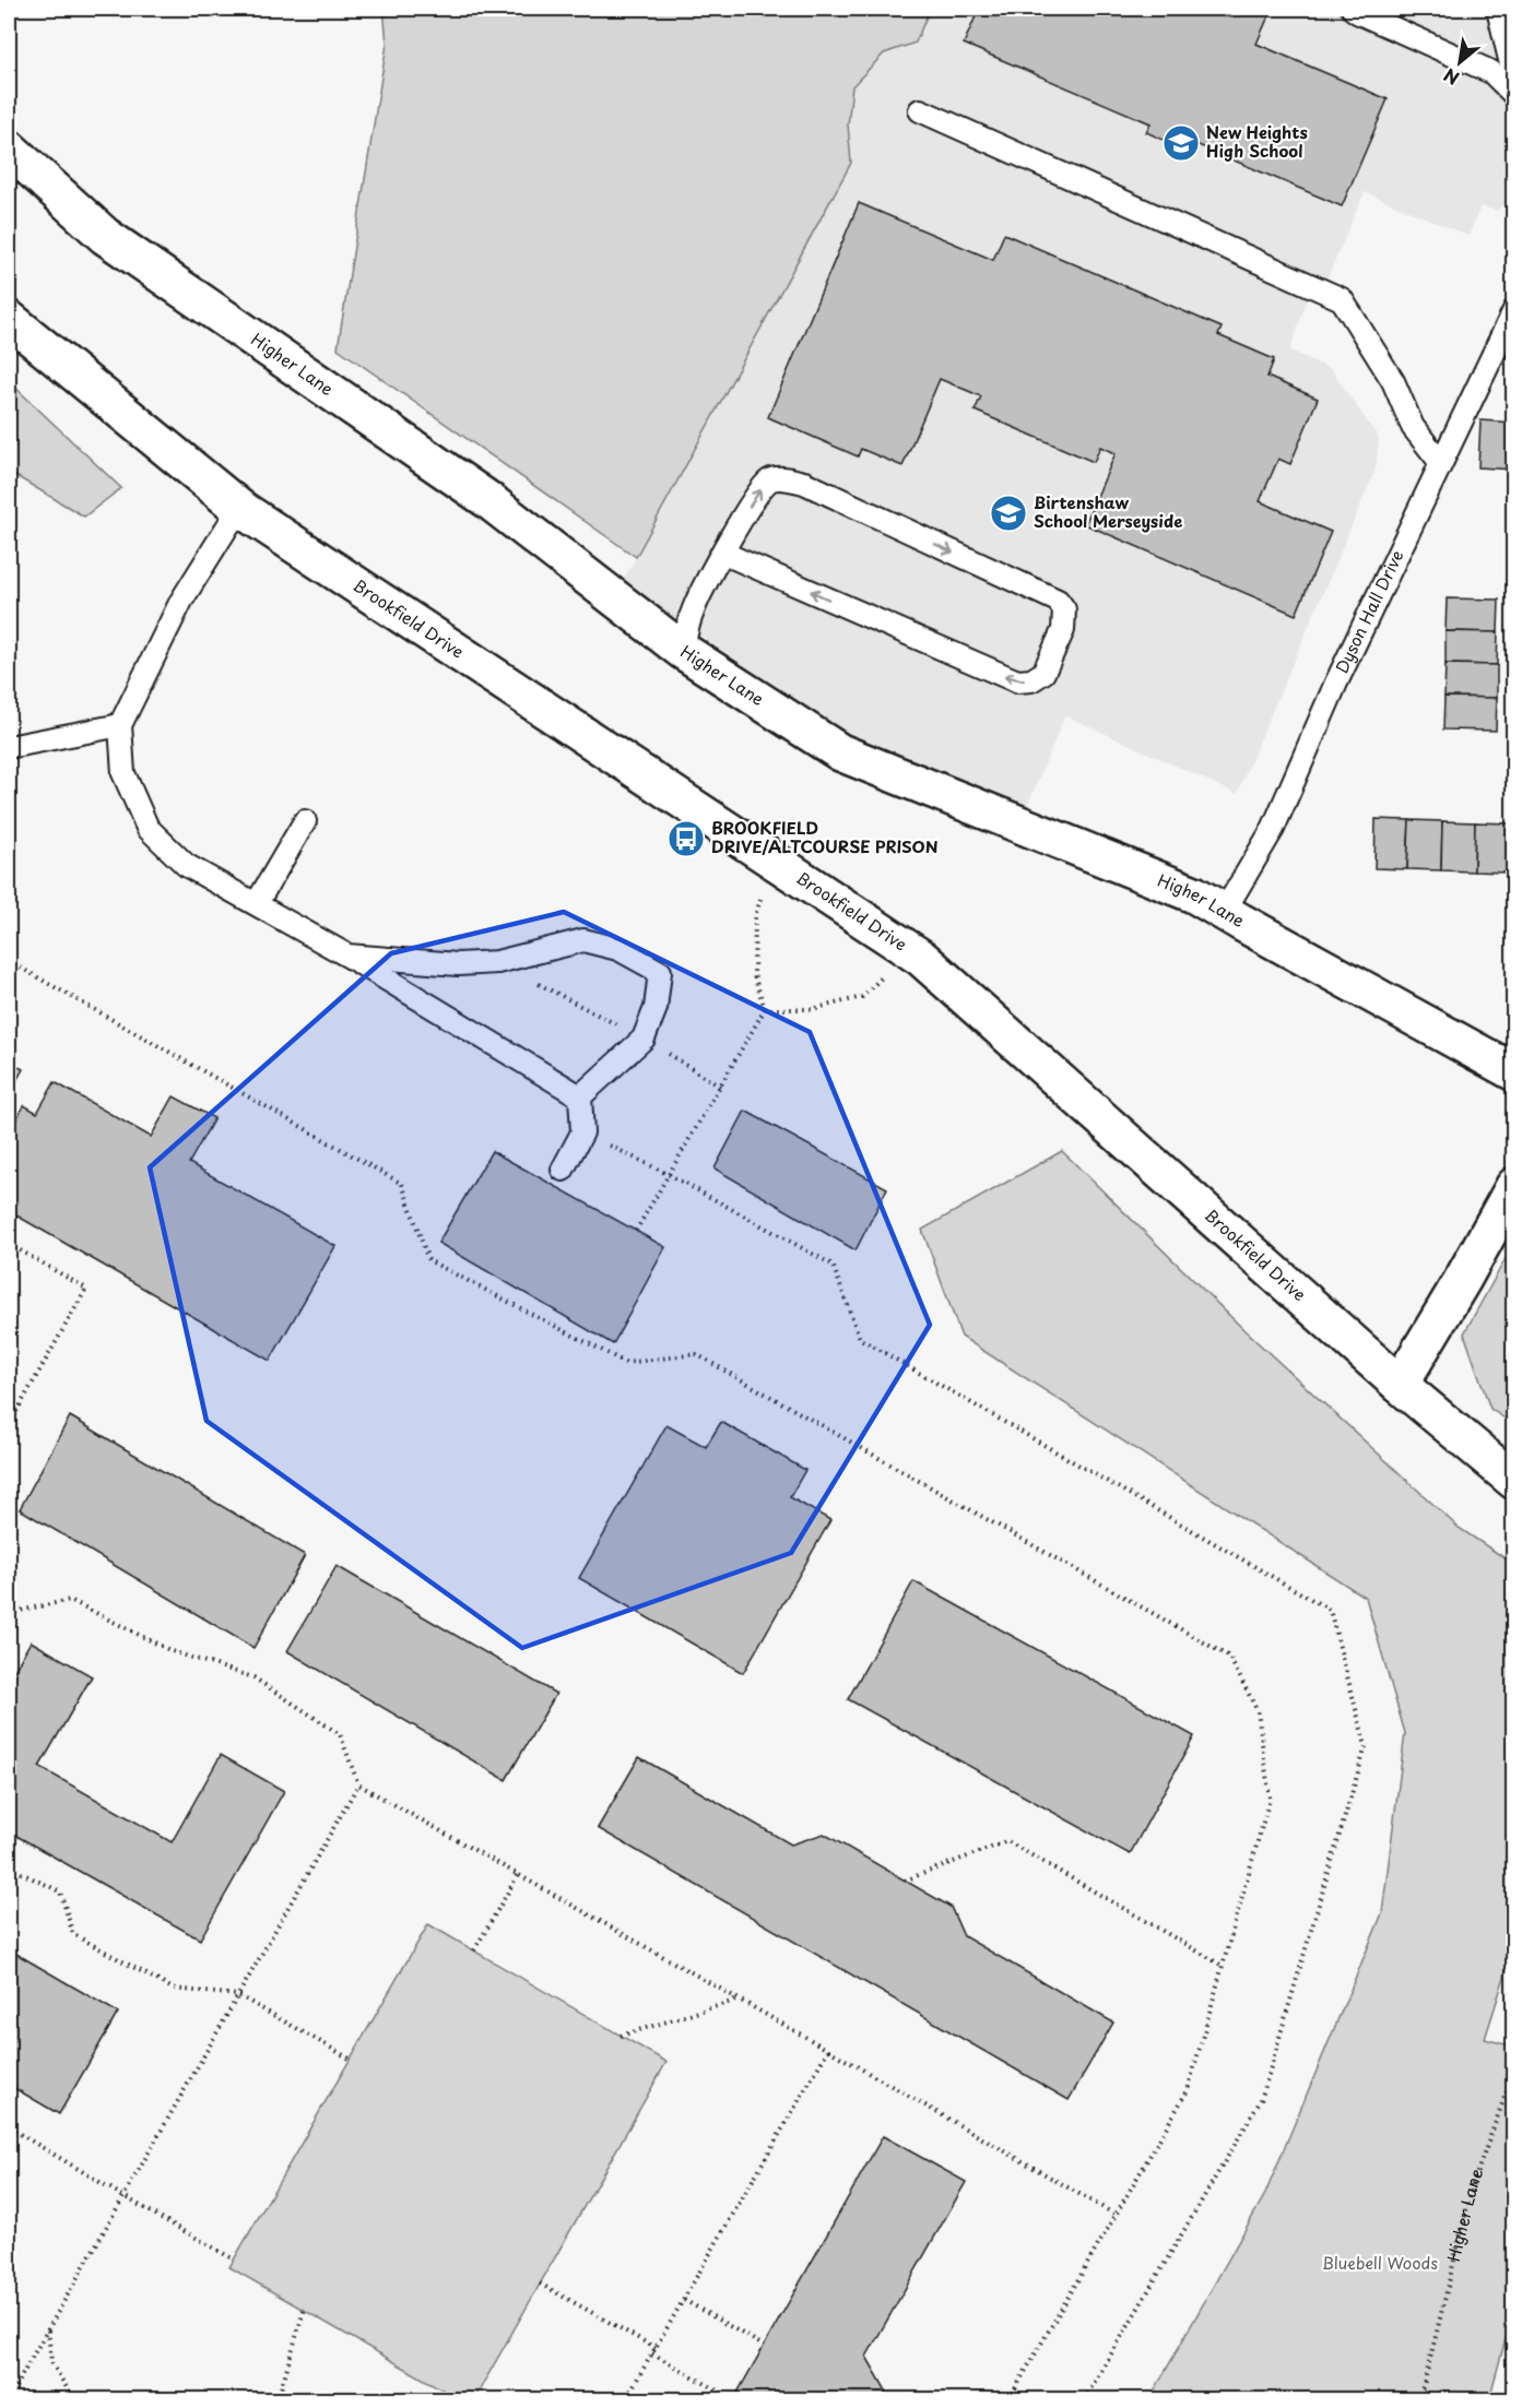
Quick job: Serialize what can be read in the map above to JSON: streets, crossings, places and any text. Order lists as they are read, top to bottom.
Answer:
{
  "streets": {
    "street": ["Higher Lane", "Brookfield Drive"],
    "lane": ["Dyson Hall Drive"]
  },
  "crossings": [
    ["Higher Lane", "Dyson Hall Drive"]
  ],
  "parks": ["Bluebell Woods"],
  "places": {
    "school or university": ["New Heights High School", "Birtenshaw School Merseyside"],
    "bus stop": ["BROOKFIELD DRIVE/ALTCOURSE PRISON"]
  },
  "north": "bottom left"
}
